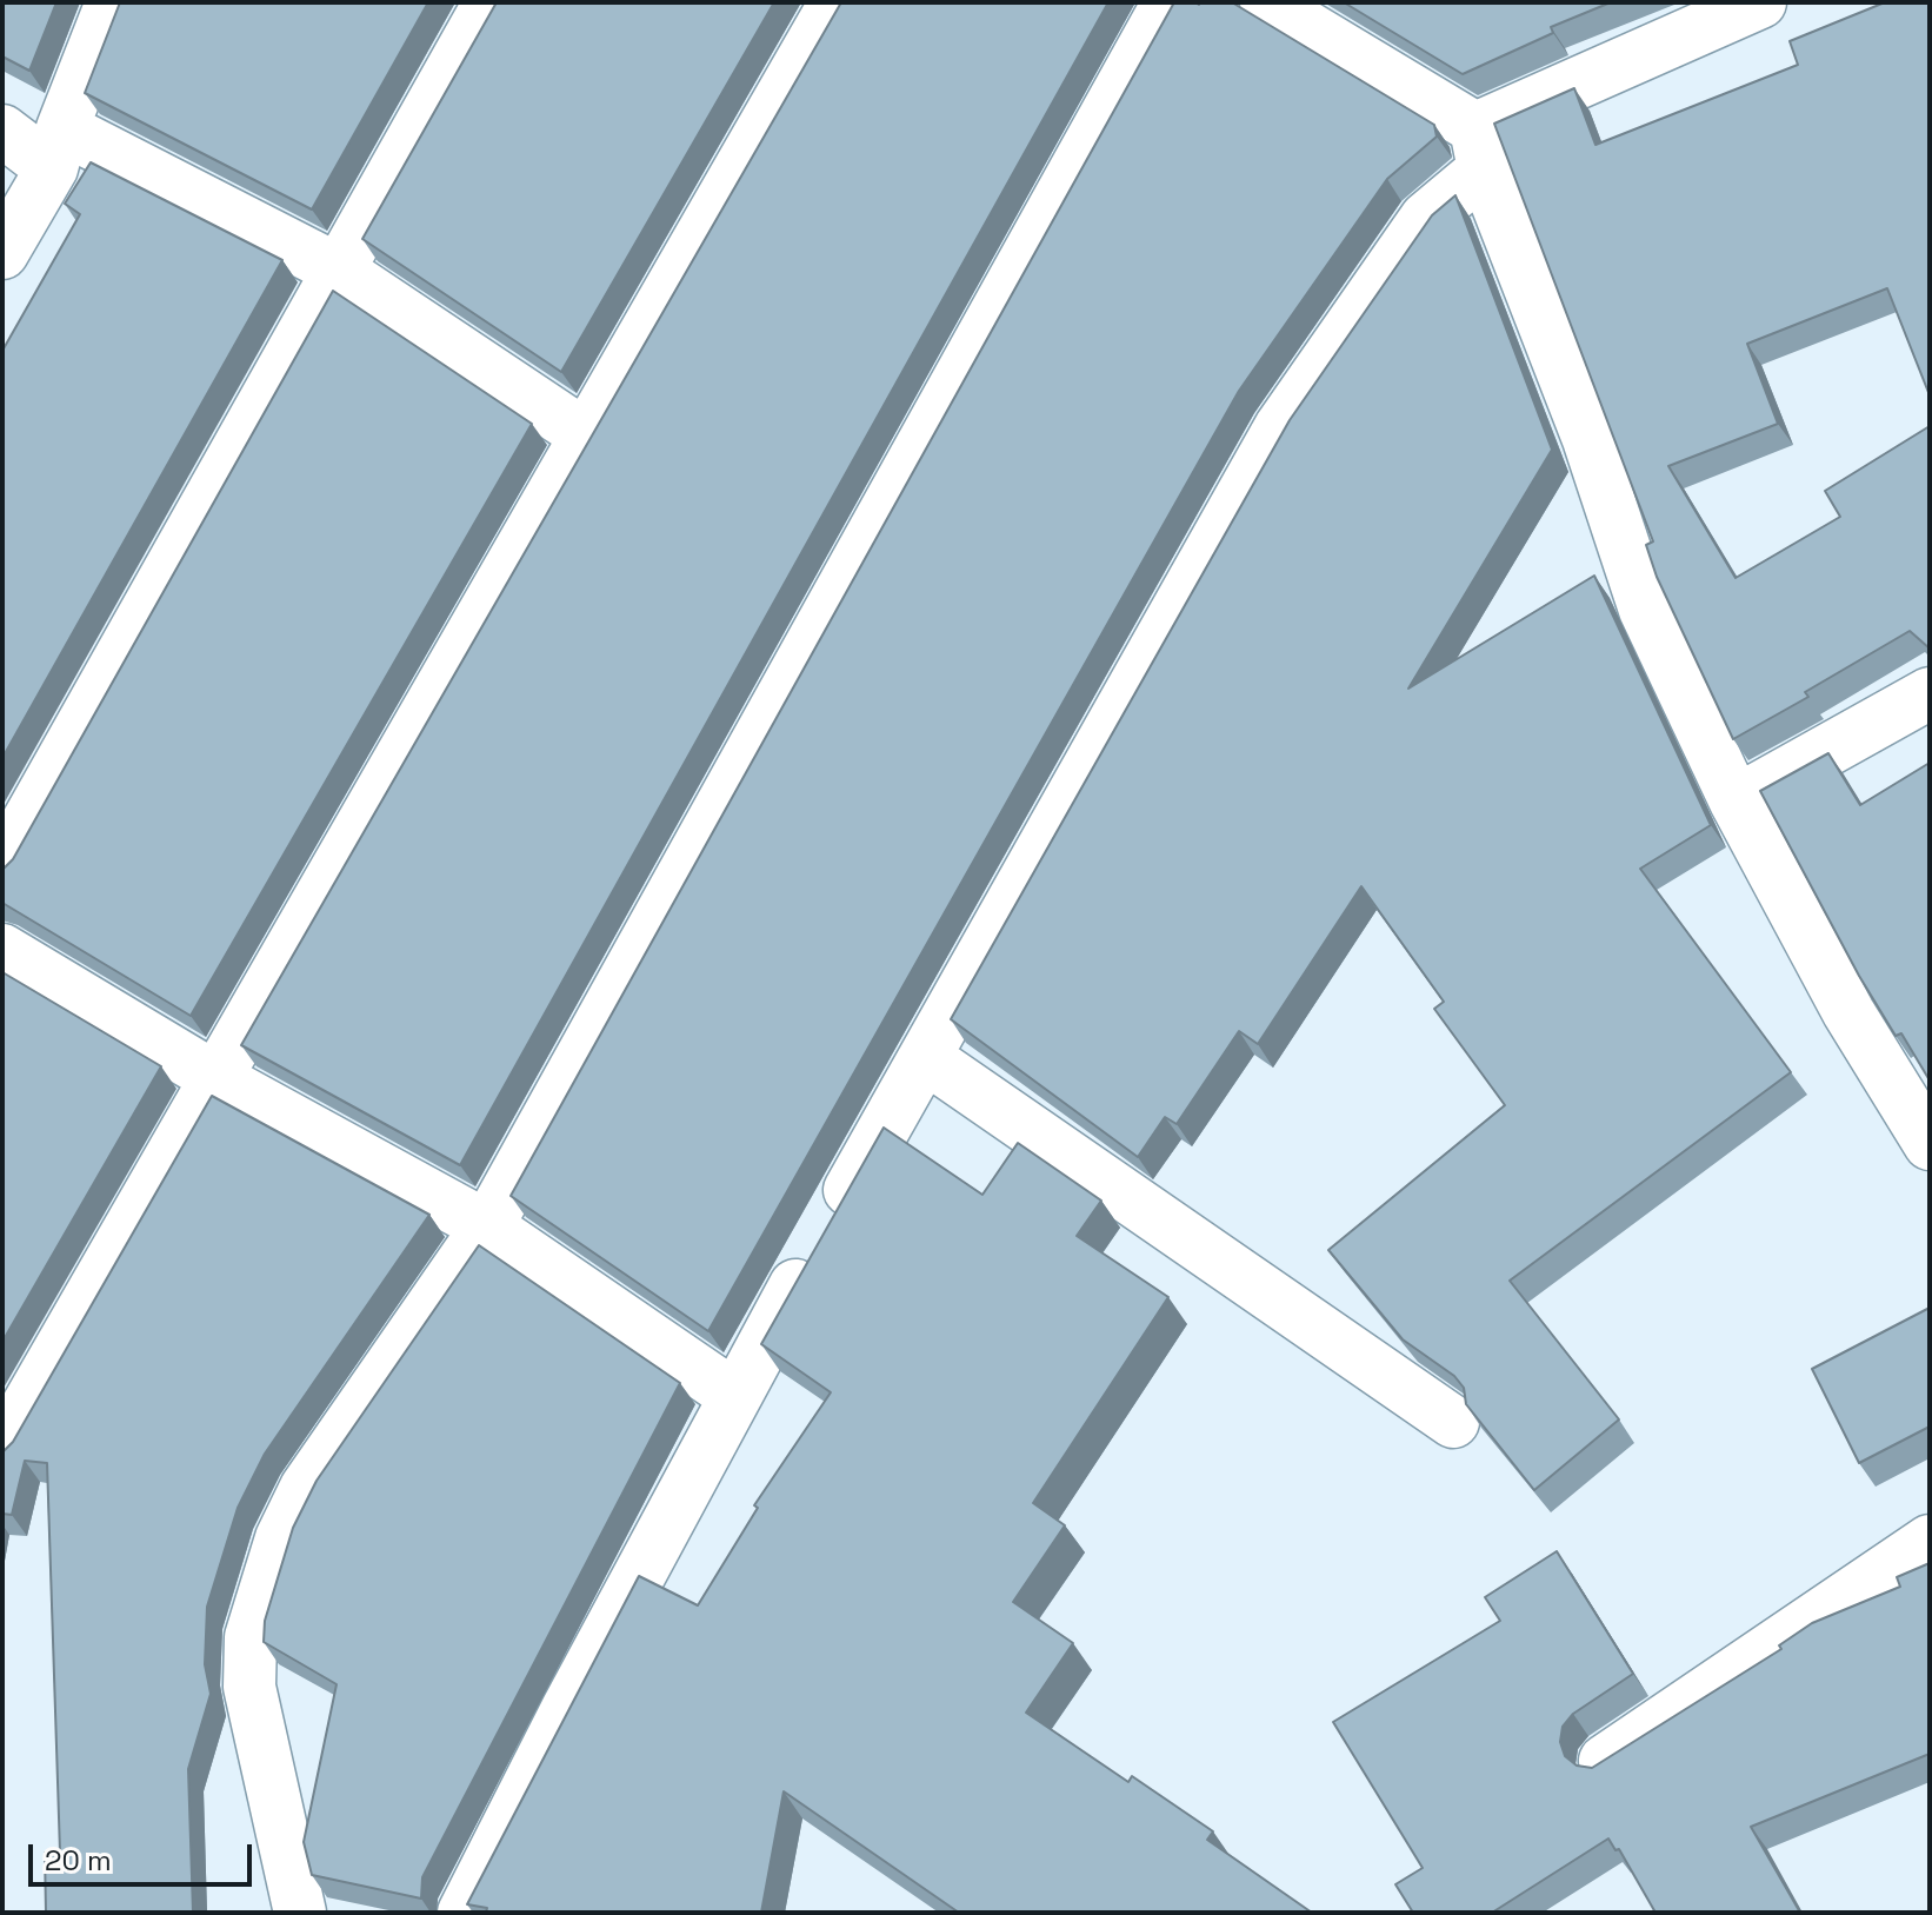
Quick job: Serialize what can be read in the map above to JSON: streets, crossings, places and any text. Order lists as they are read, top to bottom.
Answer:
{
  "scale_bar": "20 m"
}
